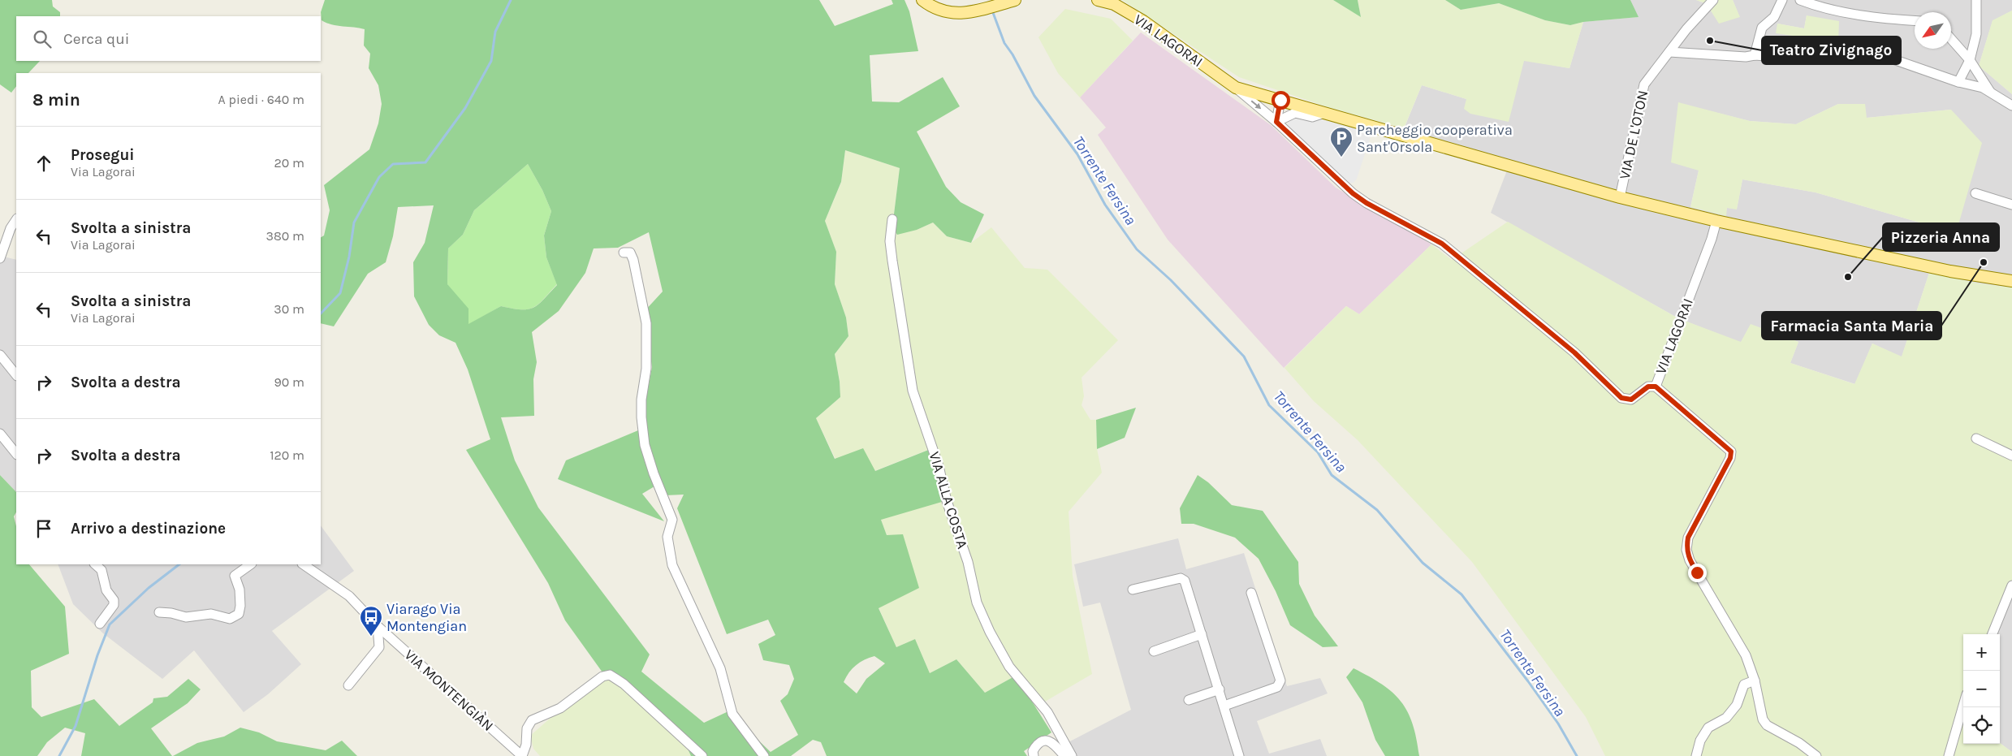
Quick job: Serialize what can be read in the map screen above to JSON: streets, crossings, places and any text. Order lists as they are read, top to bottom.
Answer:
{
  "streets": {
    "main road": ["VIA LAGORAI"],
    "street": ["VIA DE L'OTON", "VIA ALLA COSTA", "VIA MONTENGIÀN"]
  },
  "crossings": [
    ["VIA LAGORAI", "VIA DE L'OTON"]
  ],
  "water": ["Torrente Fersina"],
  "places": {
    "other": ["Teatro Zivignago", "Farmacia Santa Maria", "Pizzeria Anna"],
    "parking": ["Parcheggio cooperativa Sant'Orsola"],
    "bus stop": ["Viarago Via Montengian"]
  },
  "north": "bottom left",
  "page": {
    "search": "Cerca qui",
    "heading": ["8 min", "A piedi · 640 m"],
    "list": [
      ["Prosegui", "Via Lagorai", "20 m"],
      ["Svolta a sinistra", "Via Lagorai", "380 m"],
      ["Svolta a sinistra", "Via Lagorai", "30 m"],
      ["Svolta a destra", "90 m"],
      ["Svolta a destra", "120 m"],
      "Arrivo a destinazione"
    ],
    "map_buttons": ["+", "−"]
  }
}
